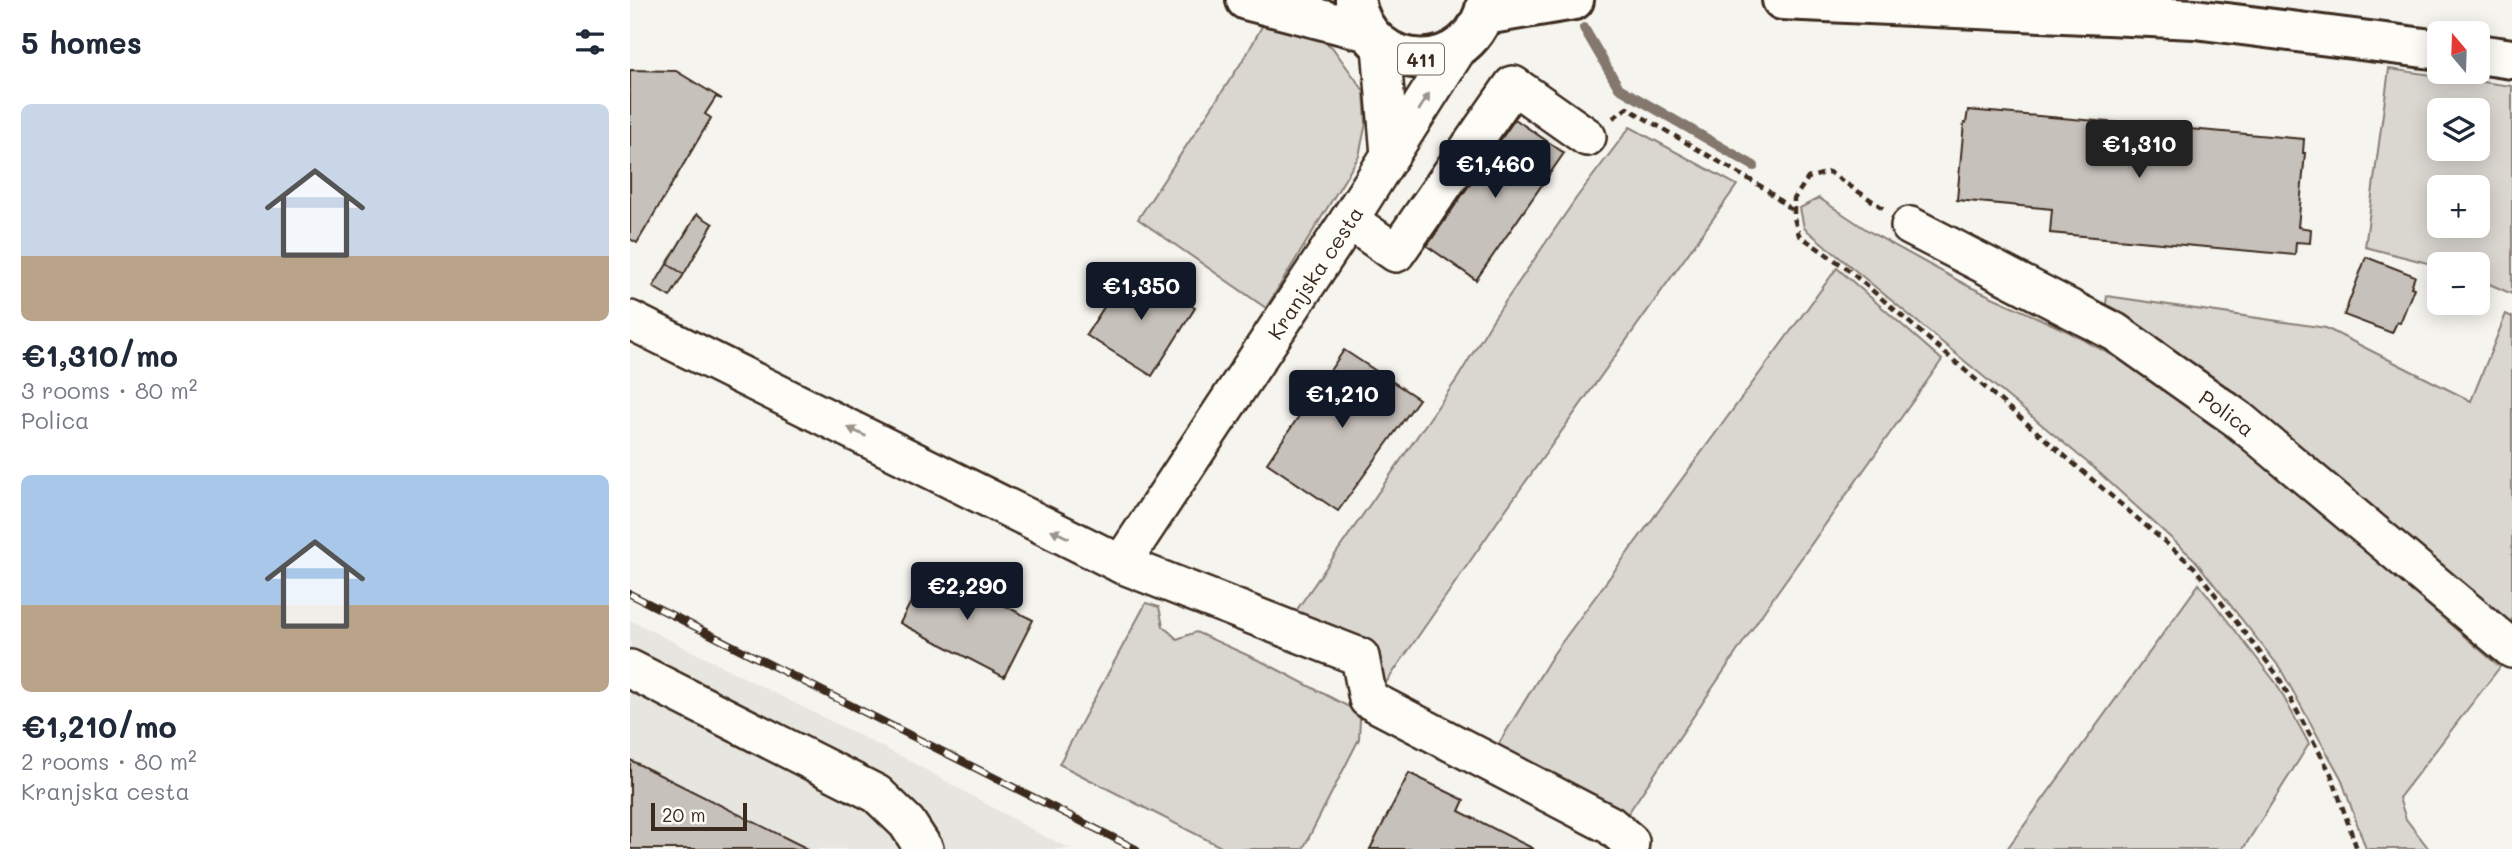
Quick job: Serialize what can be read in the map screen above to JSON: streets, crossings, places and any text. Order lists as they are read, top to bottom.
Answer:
{
  "streets": {
    "main road": ["411"],
    "street": ["Kranjska cesta", "Polica"]
  },
  "crossings": [
    ["411", "Kranjska cesta"]
  ],
  "scale_bar": "20 m",
  "north": "top",
  "page": {
    "heading": "5 homes",
    "map_buttons": ["+", "−"],
    "list": [
      {
        "name": "€1,310/mo",
        "note": "3 rooms · 80 m² · Polica"
      },
      {
        "name": "€1,210/mo",
        "note": "2 rooms · 80 m² · Kranjska cesta"
      }
    ],
    "price": [
      "€1,310",
      "€1,460",
      "€1,350",
      "€1,210",
      "€2,290"
    ],
    "scale": "20 m"
  }
}
